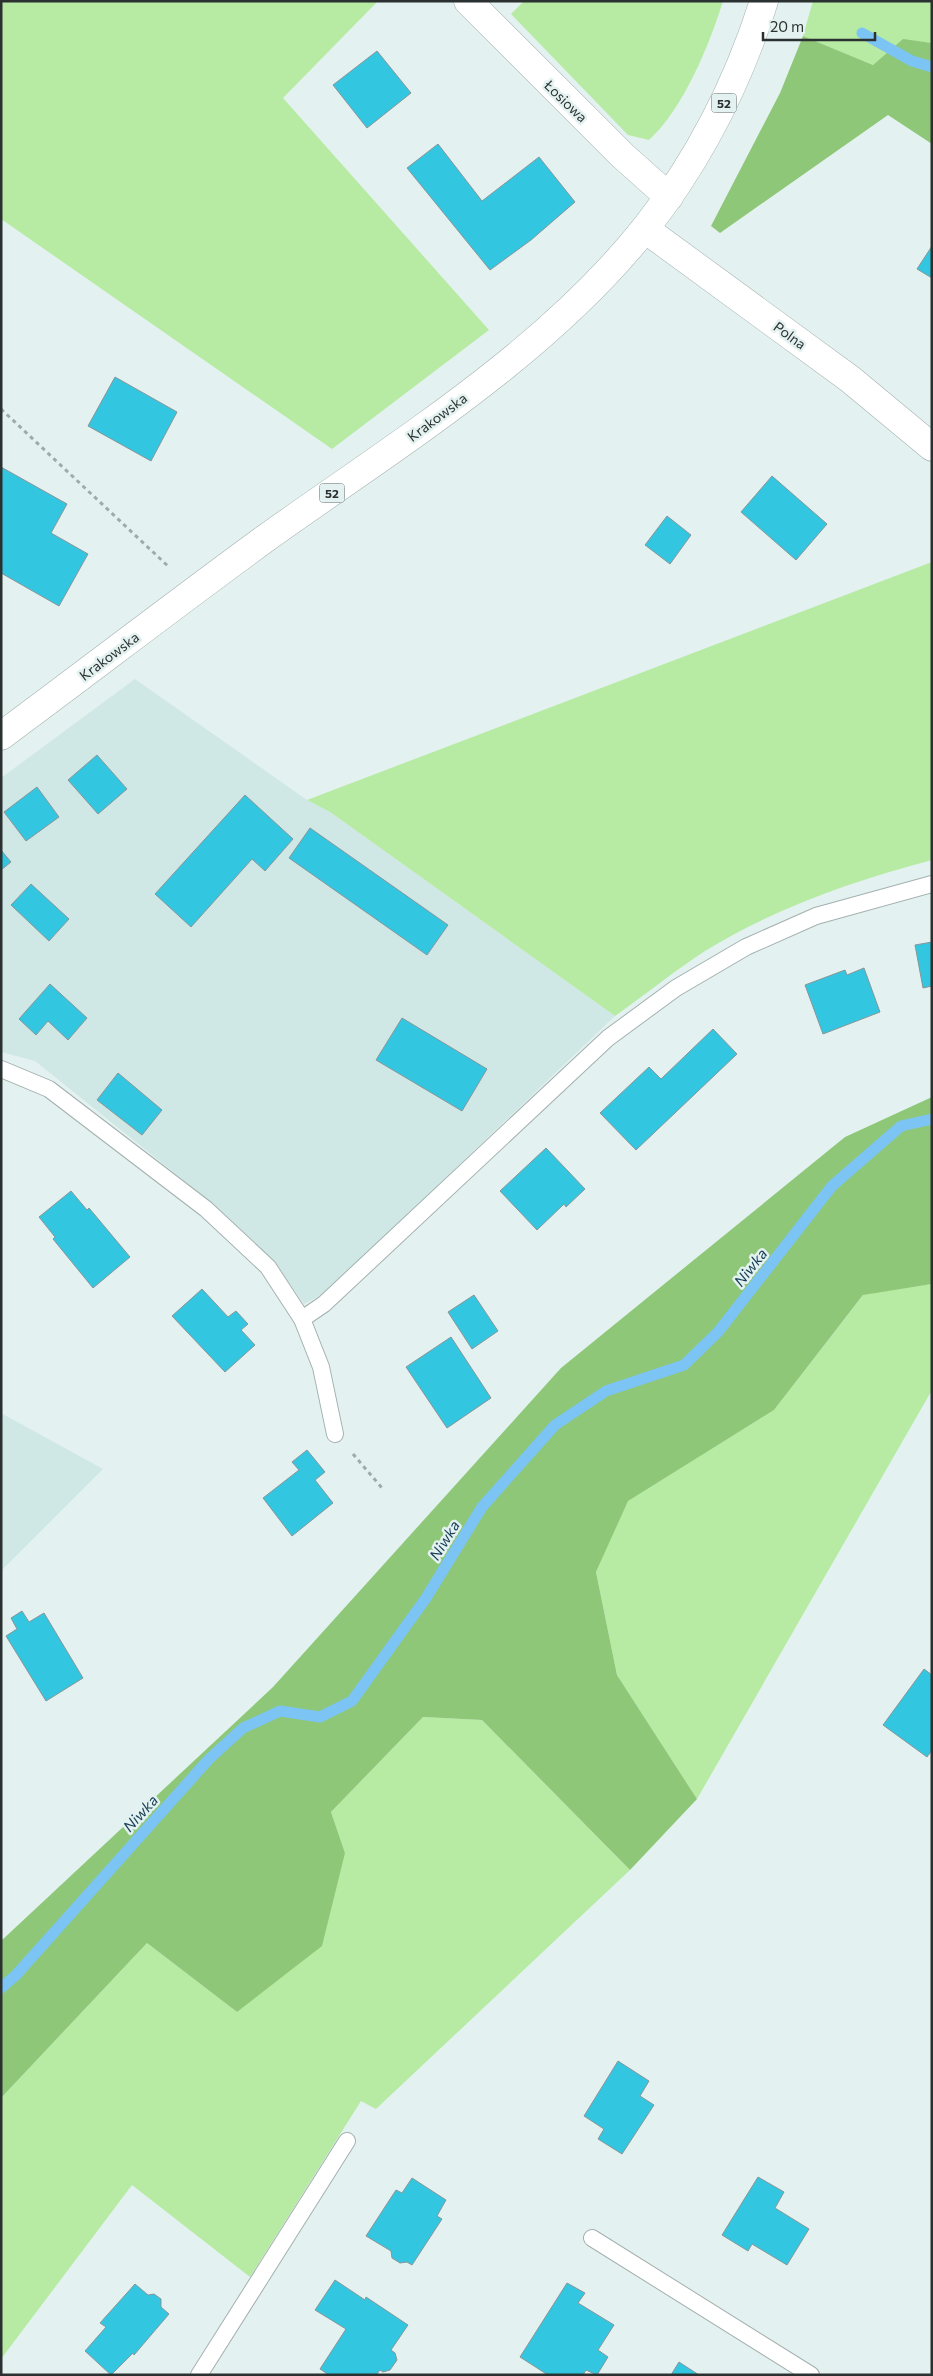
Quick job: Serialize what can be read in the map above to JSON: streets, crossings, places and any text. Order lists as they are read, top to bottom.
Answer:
{
  "streets": {
    "main road": [
      "Łosiowa",
      "52",
      "Polna",
      "Krakowska"
    ]
  },
  "crossings": [
    ["Łosiowa", "Krakowska"],
    ["Polna", "Krakowska"]
  ],
  "water": ["Niwka"],
  "scale_bar": "20 m"
}
